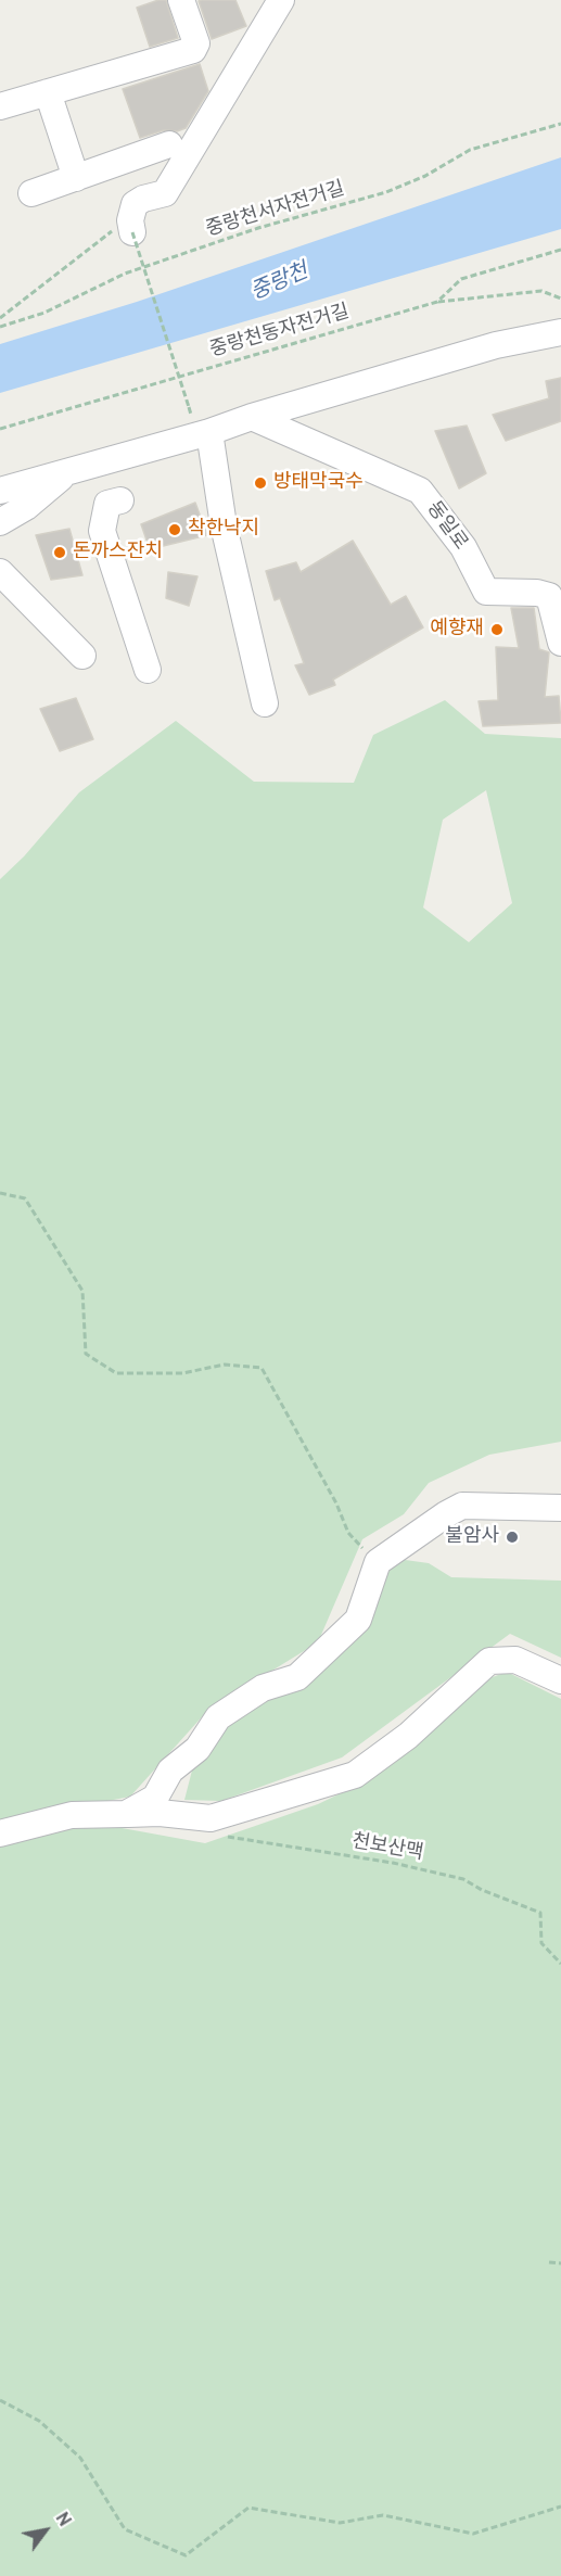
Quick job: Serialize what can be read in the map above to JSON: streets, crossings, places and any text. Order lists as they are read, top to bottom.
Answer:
{
  "streets": {
    "street": ["동일로"],
    "path": ["중랑천서자전거길", "중랑천동자전거길", "천보산맥"]
  },
  "water": ["중랑천"],
  "places": [
    "방태막국수",
    "착한낙지",
    "돈까스잔치",
    "예향재",
    "불암사"
  ],
  "north": "top right"
}
